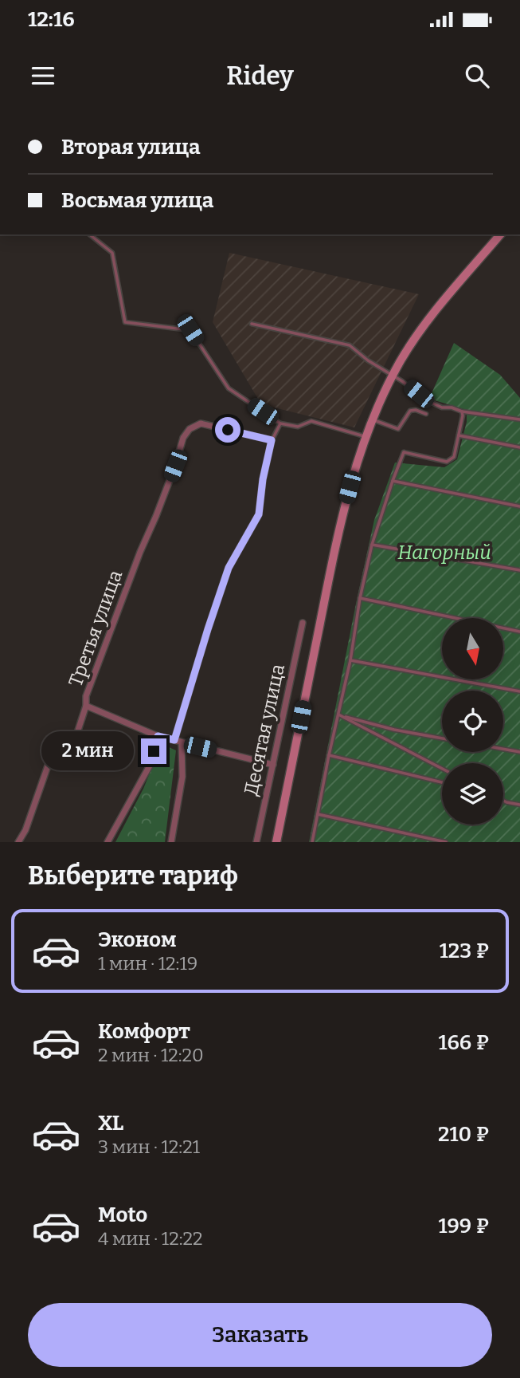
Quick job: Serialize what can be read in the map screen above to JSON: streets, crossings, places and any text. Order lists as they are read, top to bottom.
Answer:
{
  "streets": {
    "street": ["Третья улица", "Десятая улица"]
  },
  "parks": ["Нагорный"],
  "north": "bottom",
  "page": {
    "status": "12:16",
    "header": "Ridey",
    "banner": ["Вторая улица", "Восьмая улица"],
    "bubble": "2 мин",
    "heading": "Выберите тариф",
    "list": [
      {
        "name": "Эконом",
        "note": "1 мин · 12:19",
        "value": "123 ₽"
      },
      {
        "name": "Комфорт",
        "note": "2 мин · 12:20",
        "value": "166 ₽"
      },
      {
        "name": "XL",
        "note": "3 мин · 12:21",
        "value": "210 ₽"
      },
      {
        "name": "Moto",
        "note": "4 мин · 12:22",
        "value": "199 ₽"
      }
    ],
    "buttons": "Заказать"
  }
}
